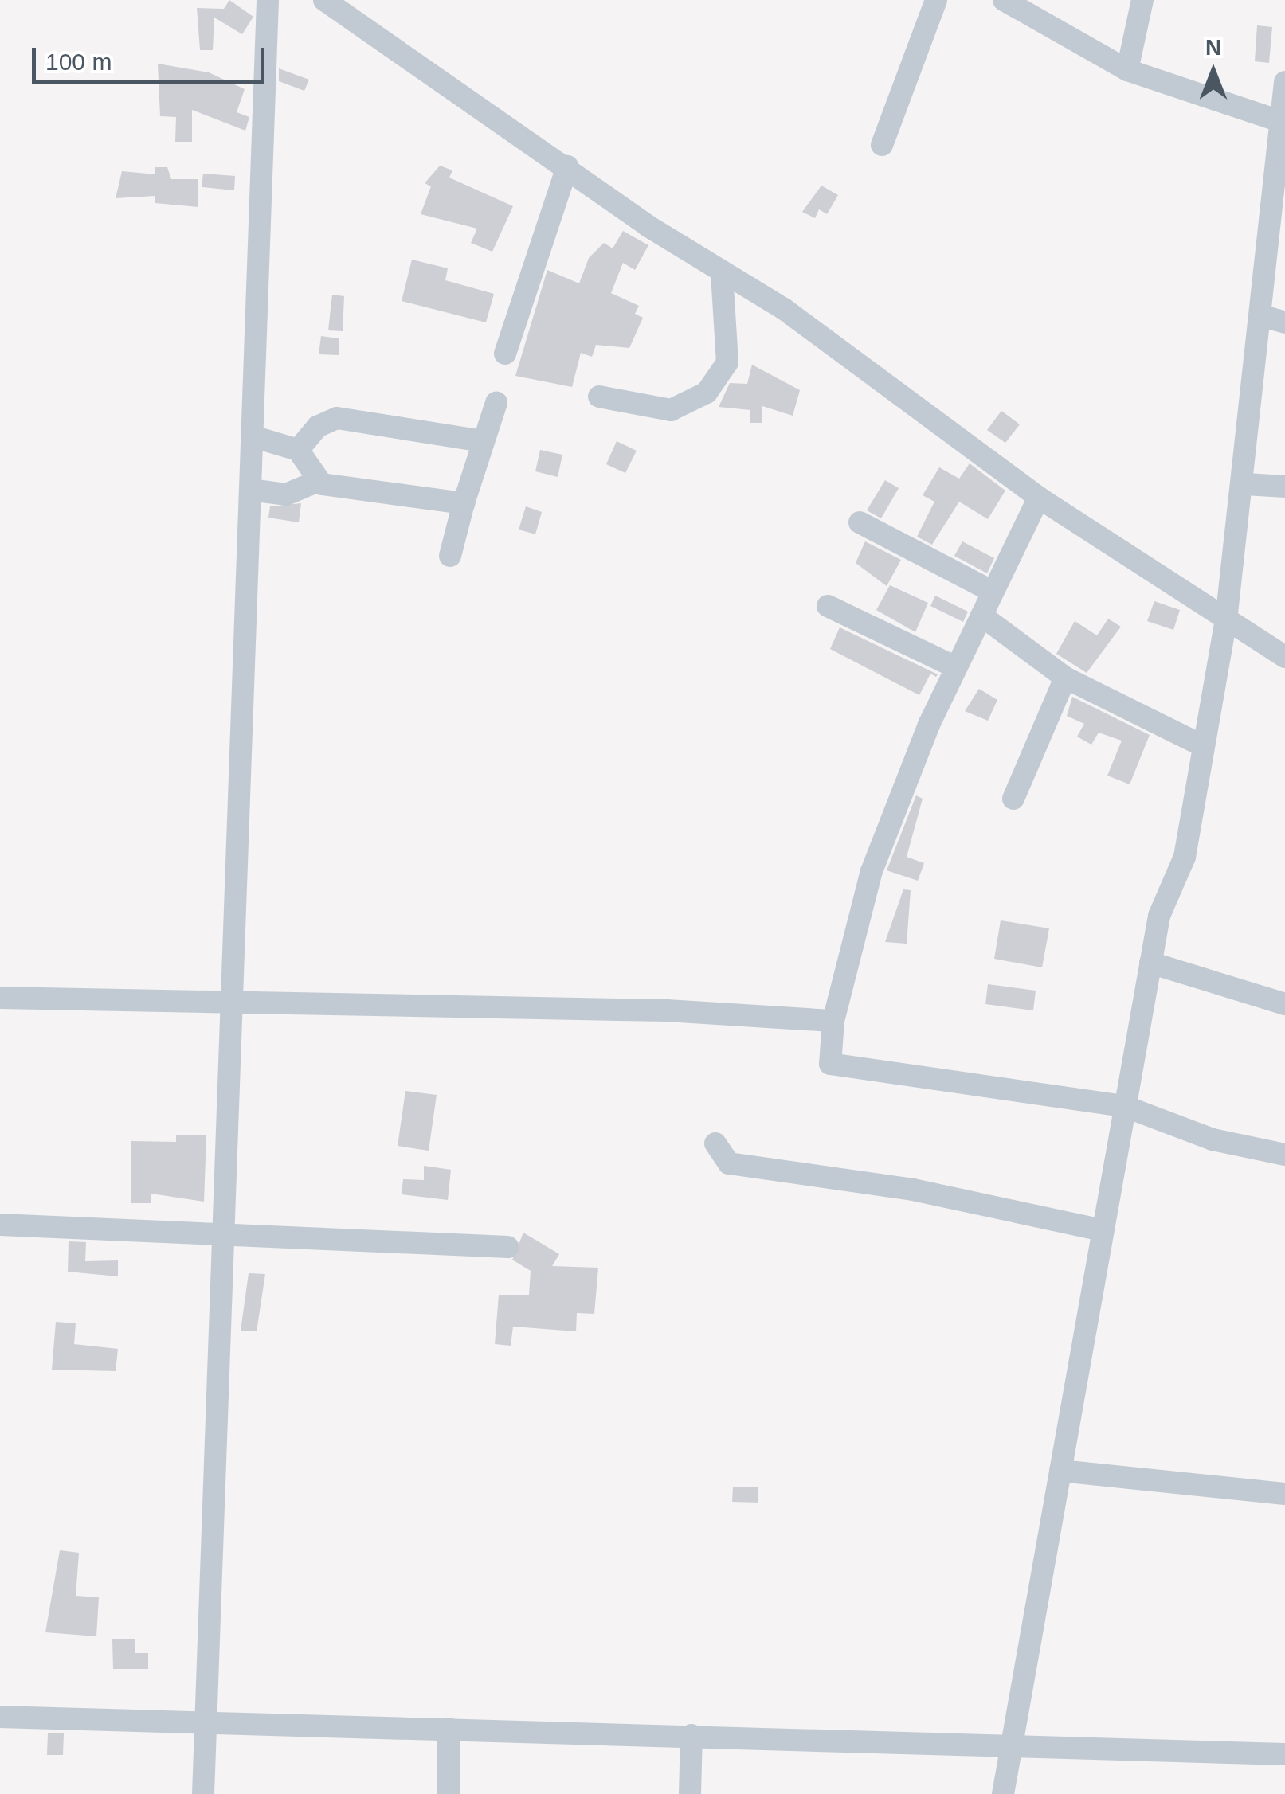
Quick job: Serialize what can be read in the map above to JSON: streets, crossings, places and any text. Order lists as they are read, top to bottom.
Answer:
{
  "scale_bar": "100 m",
  "north": "top"
}
